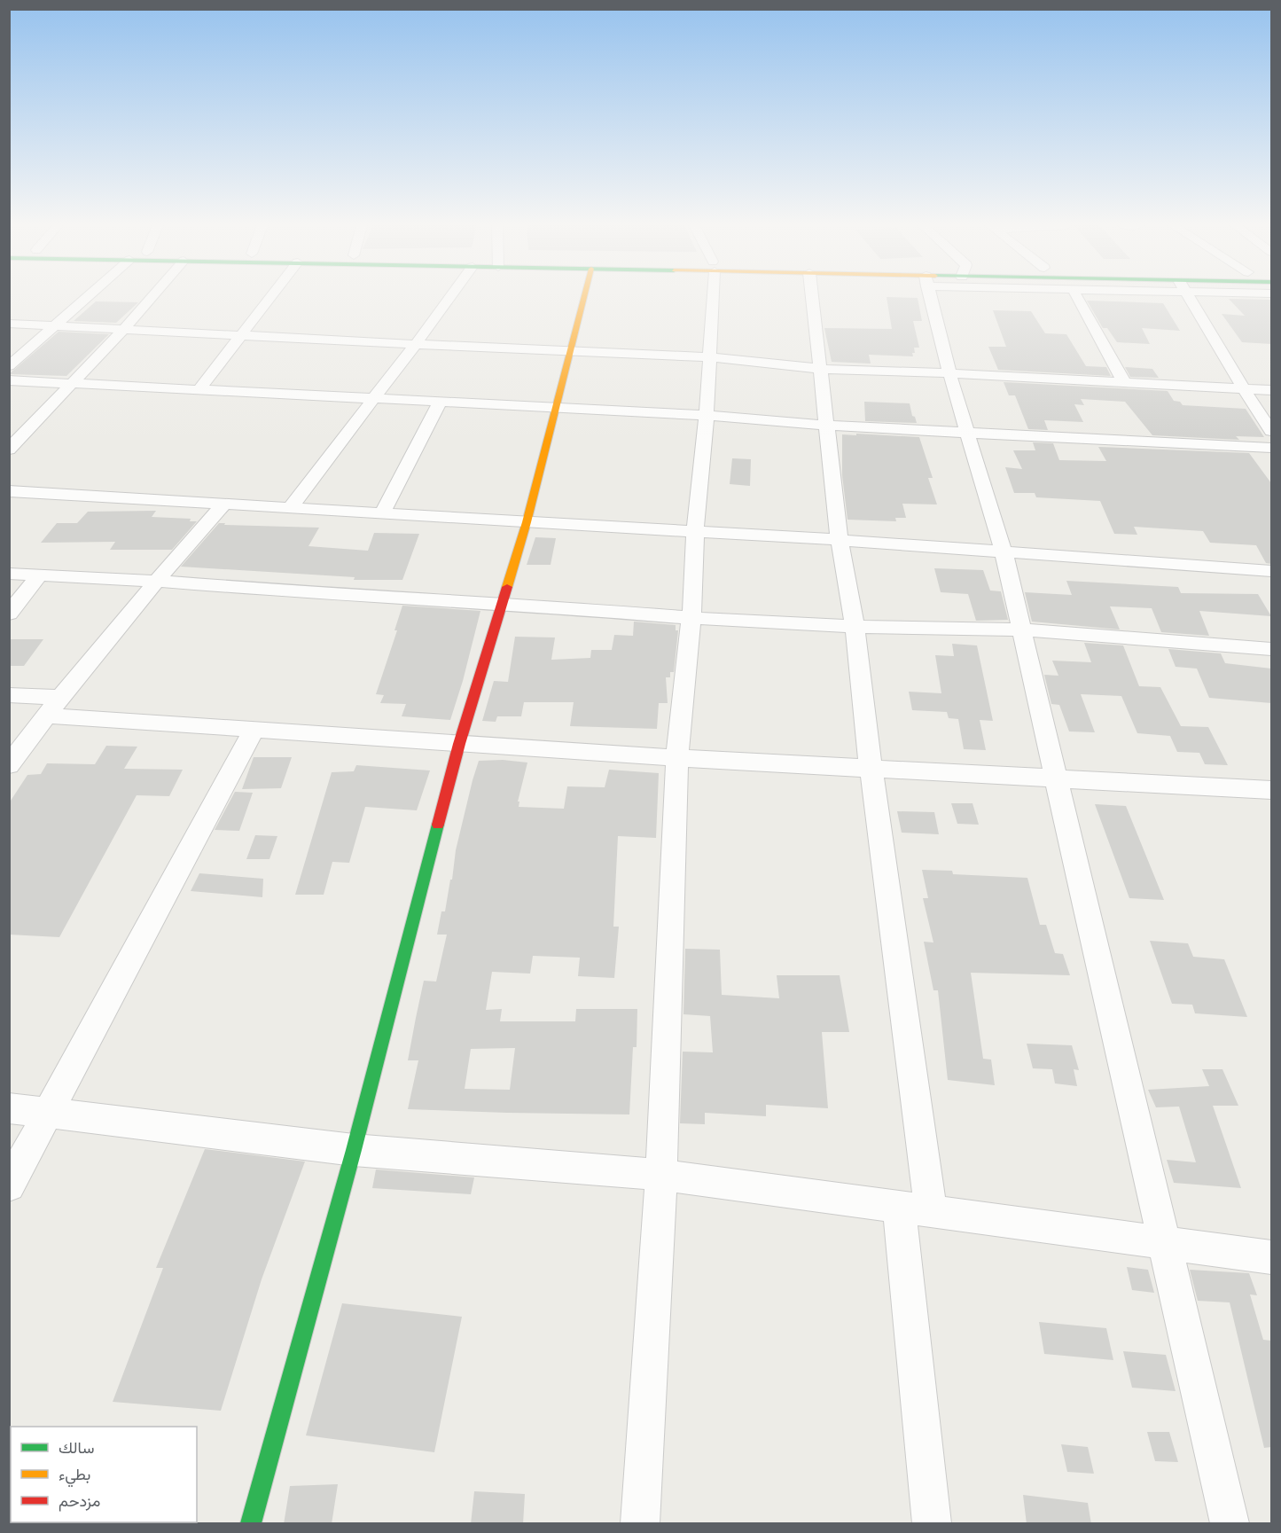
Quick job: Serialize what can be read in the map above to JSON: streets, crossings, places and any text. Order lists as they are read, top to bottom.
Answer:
{
  "legend": ["سالك", "بطيء", "مزدحم"]
}
